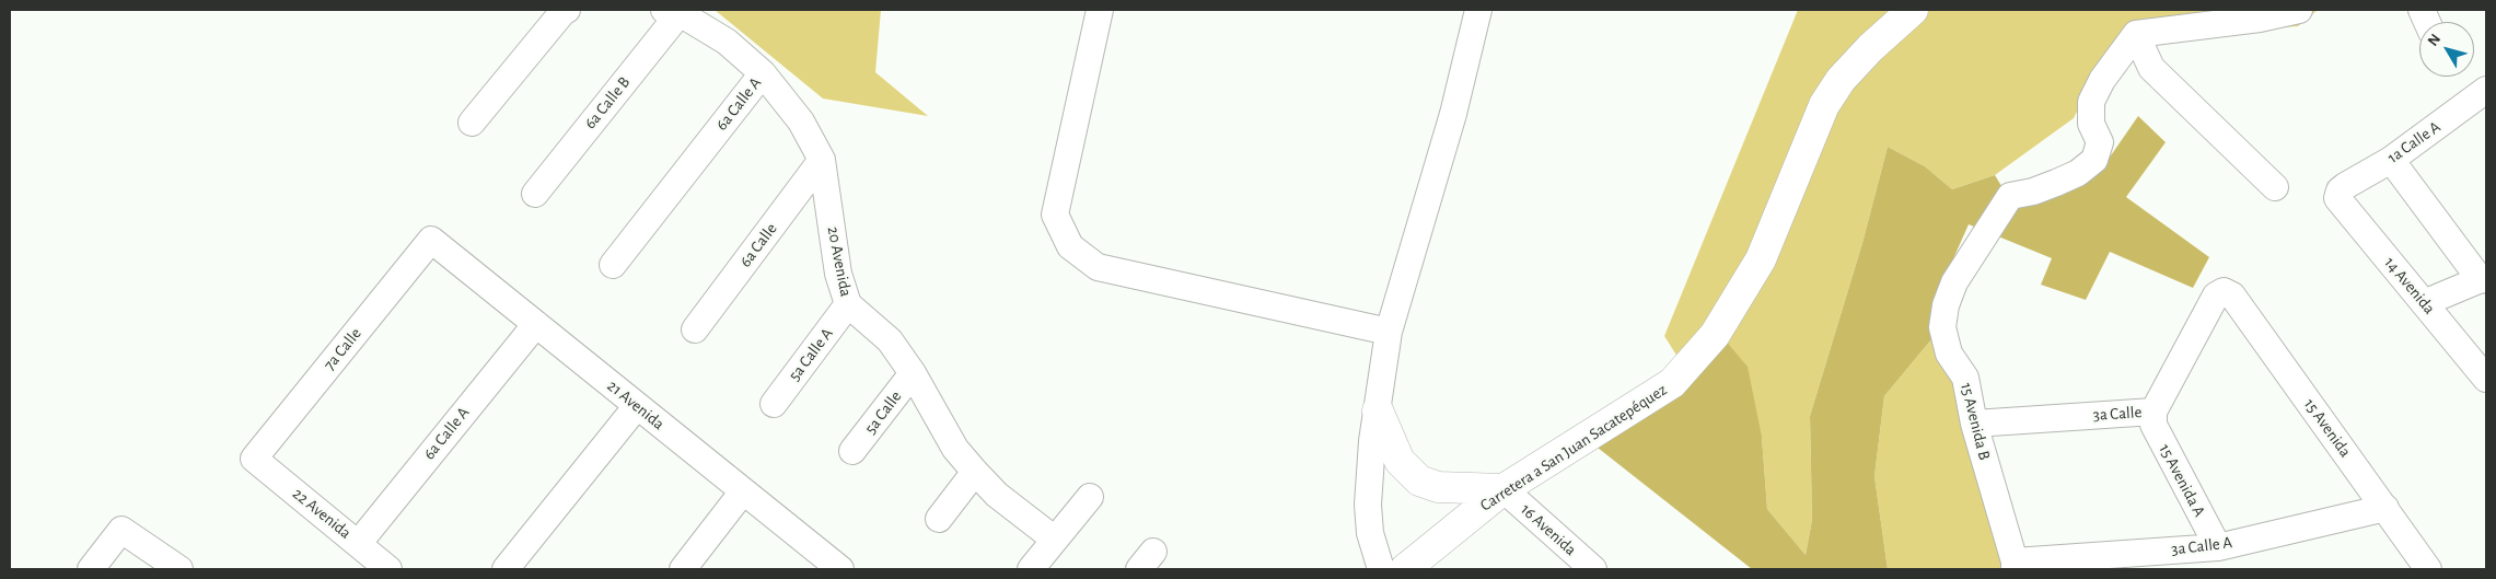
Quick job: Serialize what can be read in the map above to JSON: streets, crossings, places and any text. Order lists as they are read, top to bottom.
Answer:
{
  "streets": {
    "main road": ["Carretera a San Juan Sacatepéquez"],
    "street": [
      "6a Calle B",
      "6a Calle A",
      "1a Calle A",
      "6a Calle",
      "20 Avenida",
      "14 Avenida",
      "7a Calle",
      "5a Calle A",
      "21 Avenida",
      "5a Calle",
      "3a Calle",
      "15 Avenida B",
      "15 Avenida",
      "15 Avenida A",
      "22 Avenida",
      "16 Avenida",
      "3a Calle A"
    ]
  },
  "crossings": [
    ["6a Calle B", "20 Avenida"],
    ["6a Calle A", "20 Avenida"],
    ["6a Calle A", "21 Avenida"],
    ["6a Calle A", "22 Avenida"],
    ["1a Calle A", "14 Avenida"],
    ["6a Calle", "20 Avenida"],
    ["20 Avenida", "5a Calle A"],
    ["20 Avenida", "5a Calle"],
    ["7a Calle", "21 Avenida"],
    ["7a Calle", "22 Avenida"],
    ["3a Calle", "15 Avenida B"],
    ["3a Calle", "15 Avenida"],
    ["3a Calle", "15 Avenida A"],
    ["15 Avenida B", "3a Calle A"],
    ["15 Avenida", "3a Calle A"],
    ["Carretera a San Juan Sacatepéquez", "16 Avenida"],
    ["15 Avenida A", "3a Calle A"]
  ],
  "north": "top left"
}
